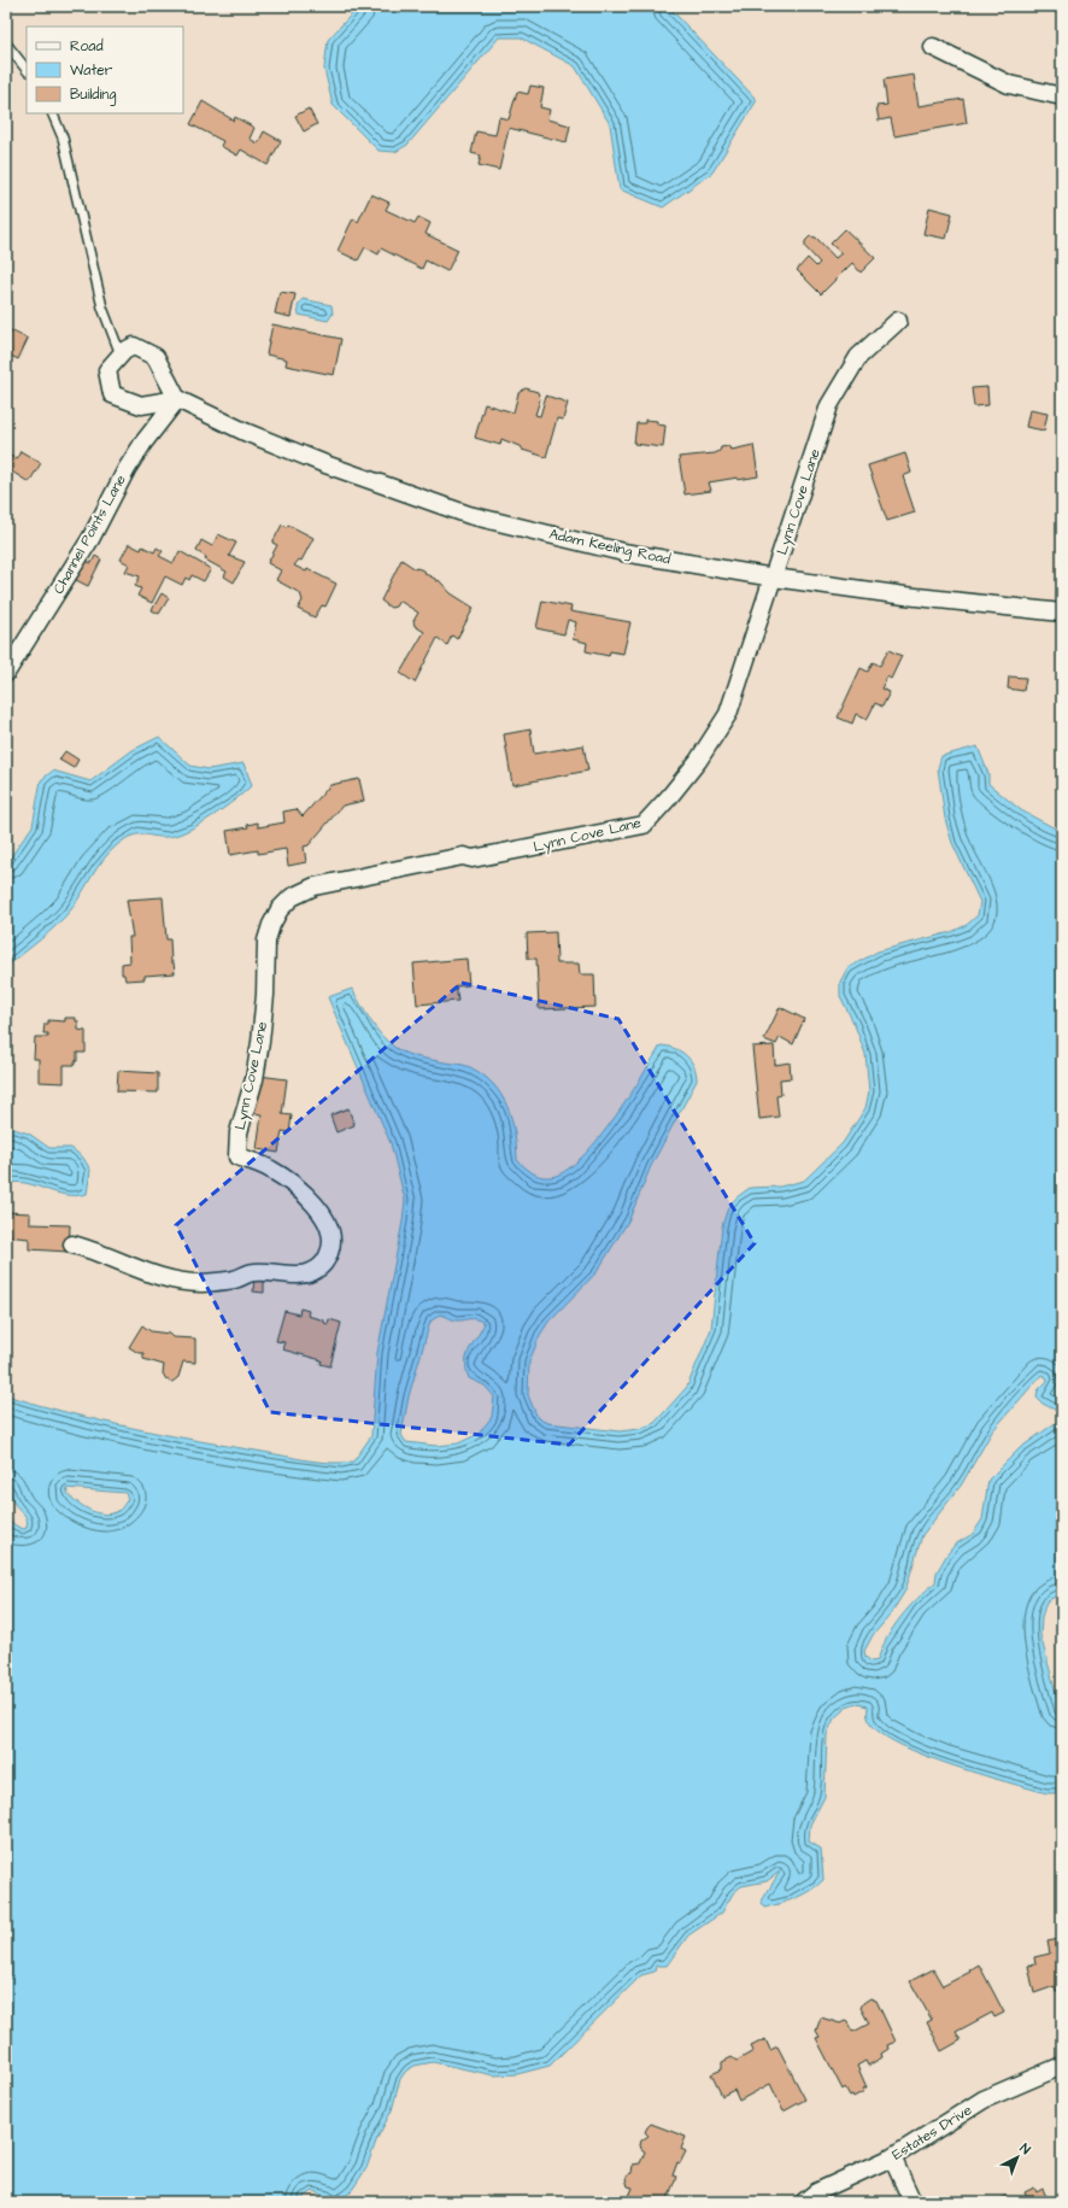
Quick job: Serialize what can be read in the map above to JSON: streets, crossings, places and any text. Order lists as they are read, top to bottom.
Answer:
{
  "streets": {
    "street": [
      "Lynn Cove Lane",
      "Channel Points Lane",
      "Adam Keeling Road",
      "Estates Drive"
    ]
  },
  "crossings": [
    ["Lynn Cove Lane", "Adam Keeling Road"],
    ["Channel Points Lane", "Adam Keeling Road"]
  ],
  "legend": ["Road", "Water", "Building"],
  "north": "top right"
}
